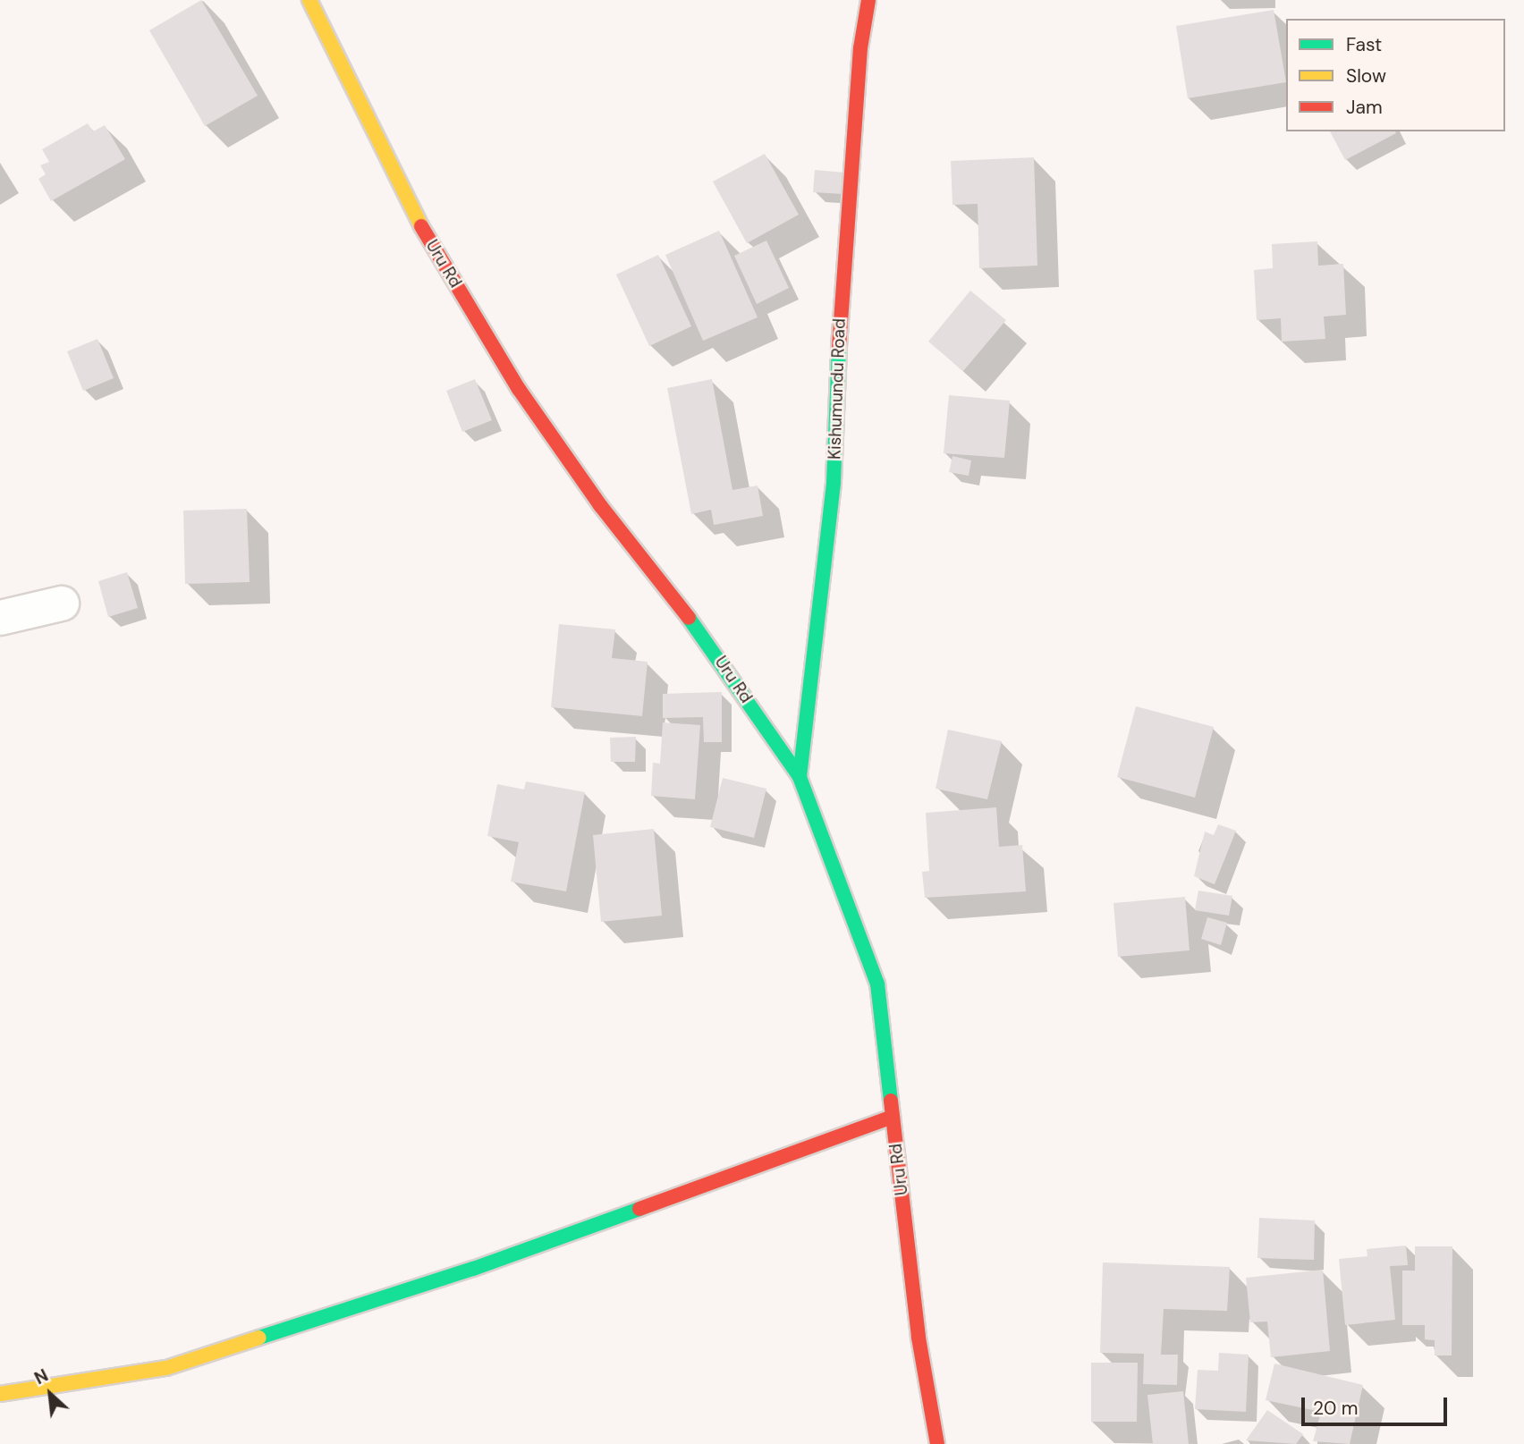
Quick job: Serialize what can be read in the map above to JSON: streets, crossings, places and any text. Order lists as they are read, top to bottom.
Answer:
{
  "streets": {
    "street": ["Uru Rd", "Kishumundu Road"]
  },
  "crossings": [
    ["Uru Rd", "Kishumundu Road"]
  ],
  "legend": ["Fast", "Slow", "Jam"],
  "scale_bar": "20 m",
  "north": "top left"
}
